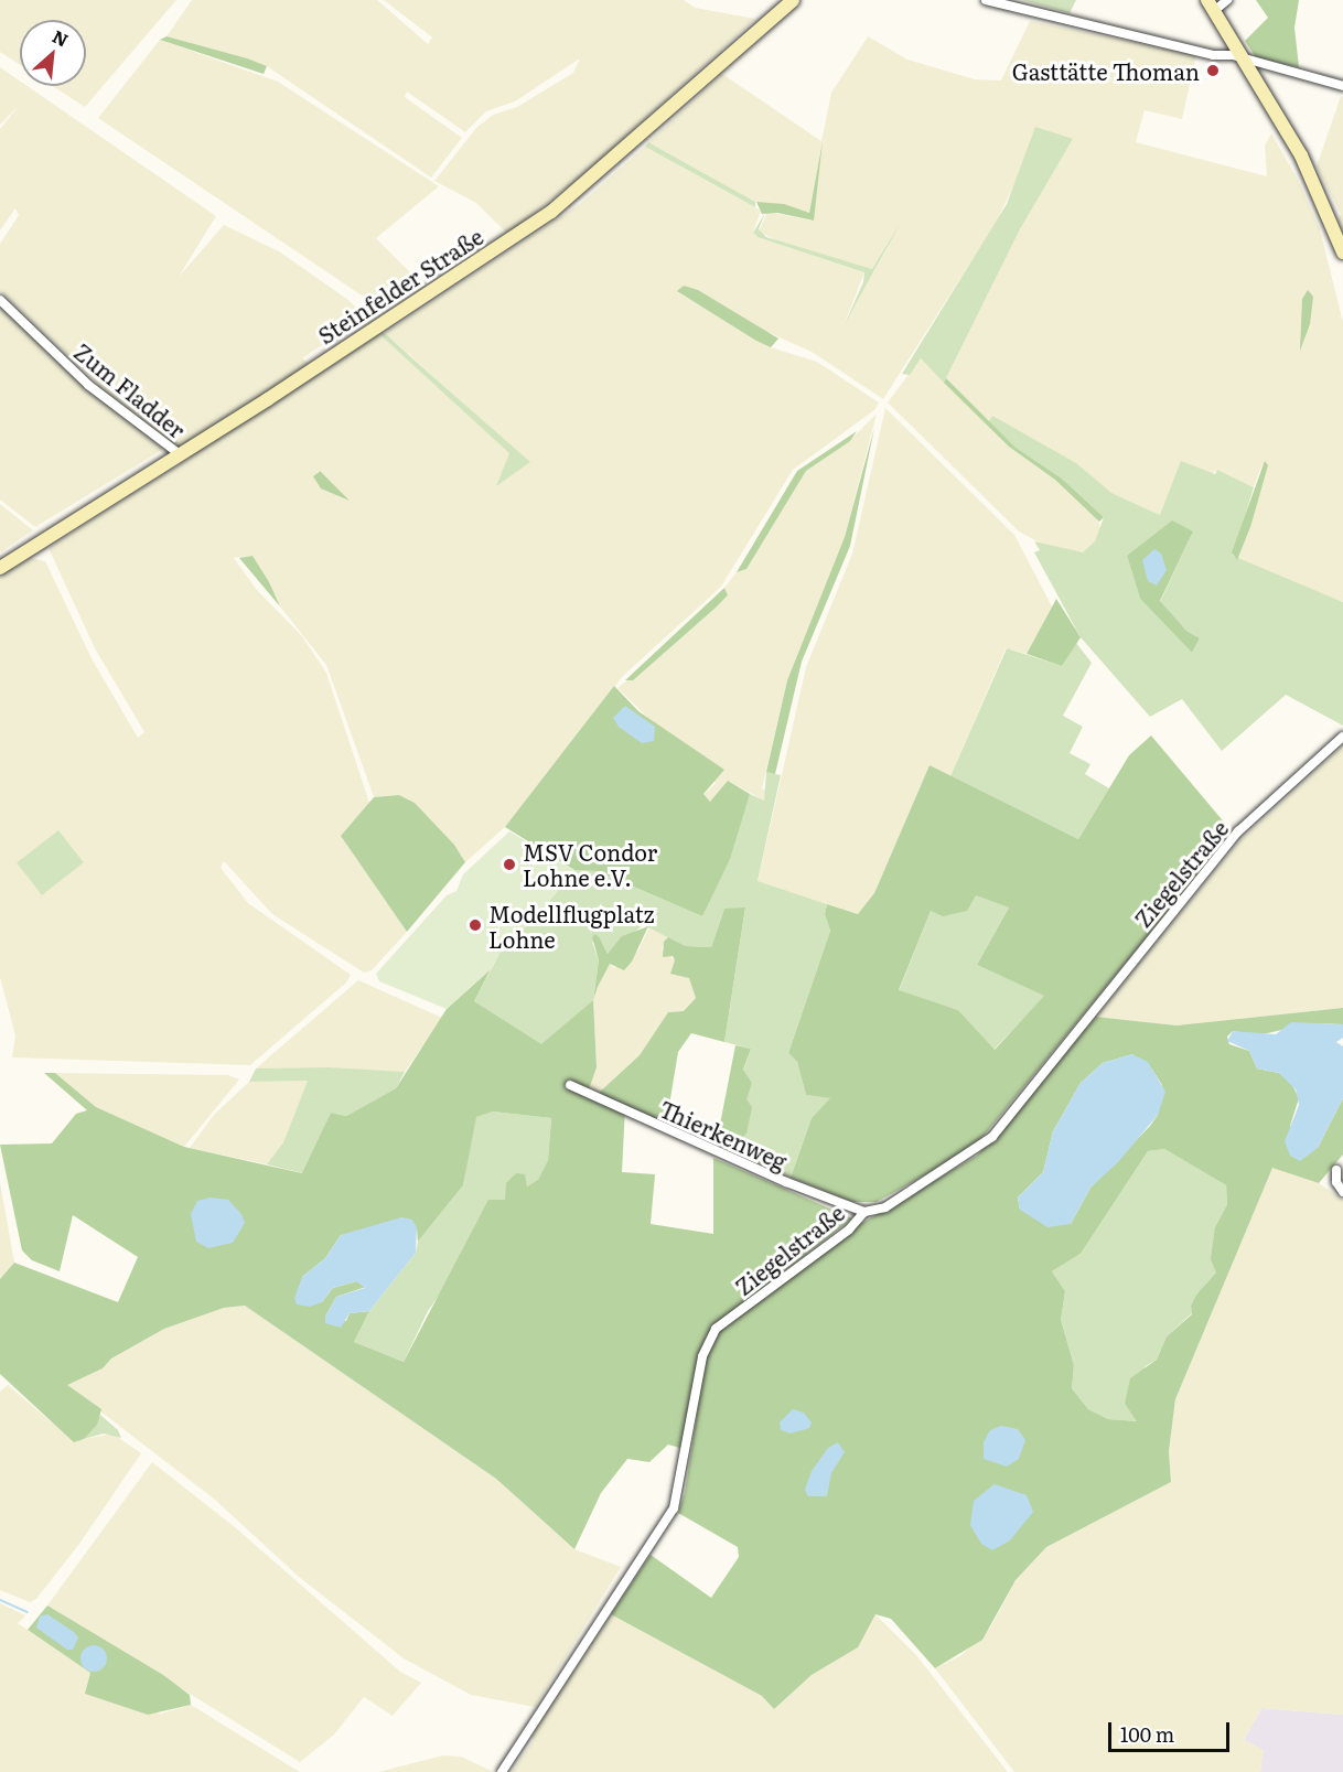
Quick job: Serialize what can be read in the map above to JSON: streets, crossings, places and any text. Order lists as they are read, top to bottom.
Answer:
{
  "streets": {
    "main road": ["Steinfelder Straße"],
    "street": ["Zum Fladder", "Ziegelstraße", "Thierkenweg"]
  },
  "crossings": [
    ["Steinfelder Straße", "Zum Fladder"],
    ["Ziegelstraße", "Thierkenweg"]
  ],
  "places": ["Gasttätte Thoman", "MSV Condor Lohne e.V.", "Modellflugplatz Lohne"],
  "scale_bar": "100 m",
  "north": "top right"
}
